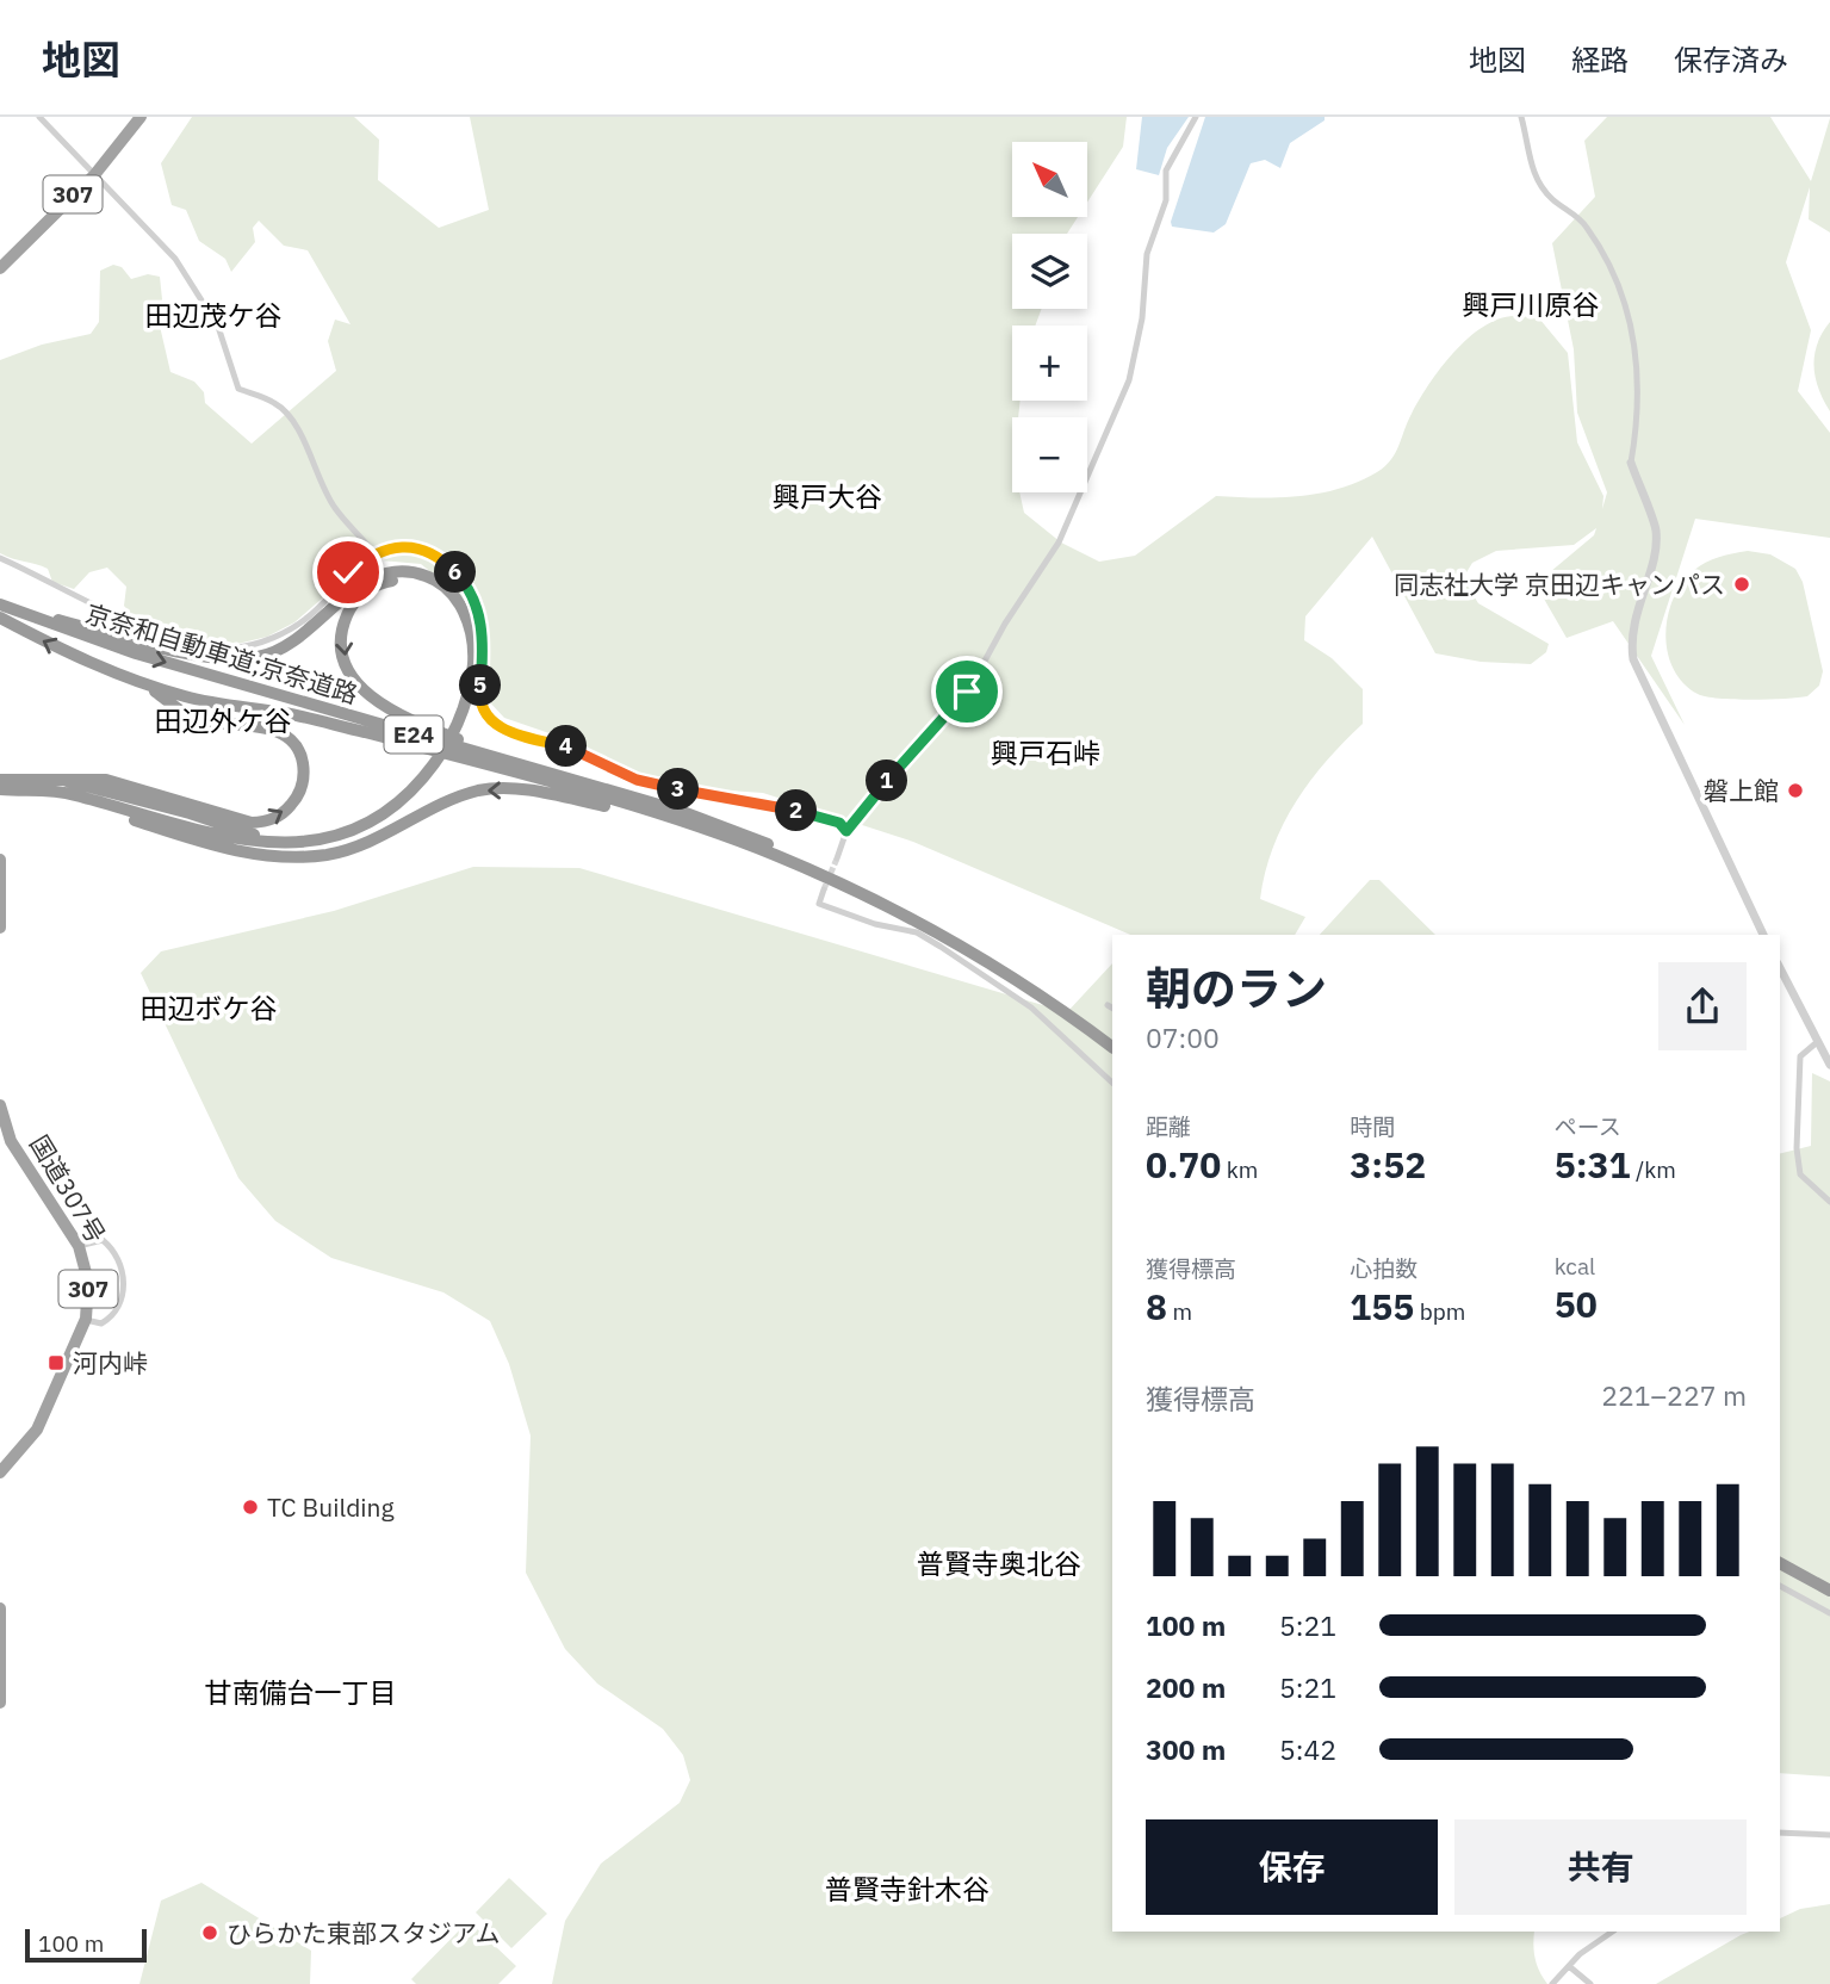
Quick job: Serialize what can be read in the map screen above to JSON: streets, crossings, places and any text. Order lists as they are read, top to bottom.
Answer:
{
  "streets": {
    "highway": [
      "307",
      "京奈和自動車道;京奈道路",
      "E24",
      "国道307号"
    ]
  },
  "districts": [
    "興戸川原谷",
    "田辺茂ケ谷",
    "興戸大谷",
    "田辺外ケ谷",
    "興戸石峠",
    "田辺ボケ谷",
    "普賢寺奥北谷",
    "甘南備台一丁目",
    "普賢寺針木谷"
  ],
  "places": {
    "other": [
      "同志社大学 京田辺キャンパス",
      "磐上館",
      "TC Building",
      "ひらかた東部スタジアム"
    ],
    "transit": ["河内峠"]
  },
  "scale_bar": "100 m",
  "north": "top left",
  "page": {
    "header": "地図",
    "nav": ["地図", "経路", "保存済み"],
    "map_buttons": ["+", "−"],
    "pins": [
      "6",
      "5",
      "4",
      "1",
      "3",
      "2"
    ],
    "heading": ["朝のラン", "07:00"],
    "stats": [
      ["距離", "0.70 km"],
      ["時間", "3:52"],
      ["ペース", "5:31 /km"],
      ["獲得標高", "8 m"],
      ["心拍数", "155 bpm"],
      ["kcal", "50"]
    ],
    "chart": ["獲得標高", "221–227 m"],
    "list": [
      {
        "name": "100 m",
        "note": "5:21"
      },
      {
        "name": "200 m",
        "note": "5:21"
      },
      {
        "name": "300 m",
        "note": "5:42"
      }
    ],
    "buttons": ["保存", "共有"],
    "scale": "100 m"
  }
}
